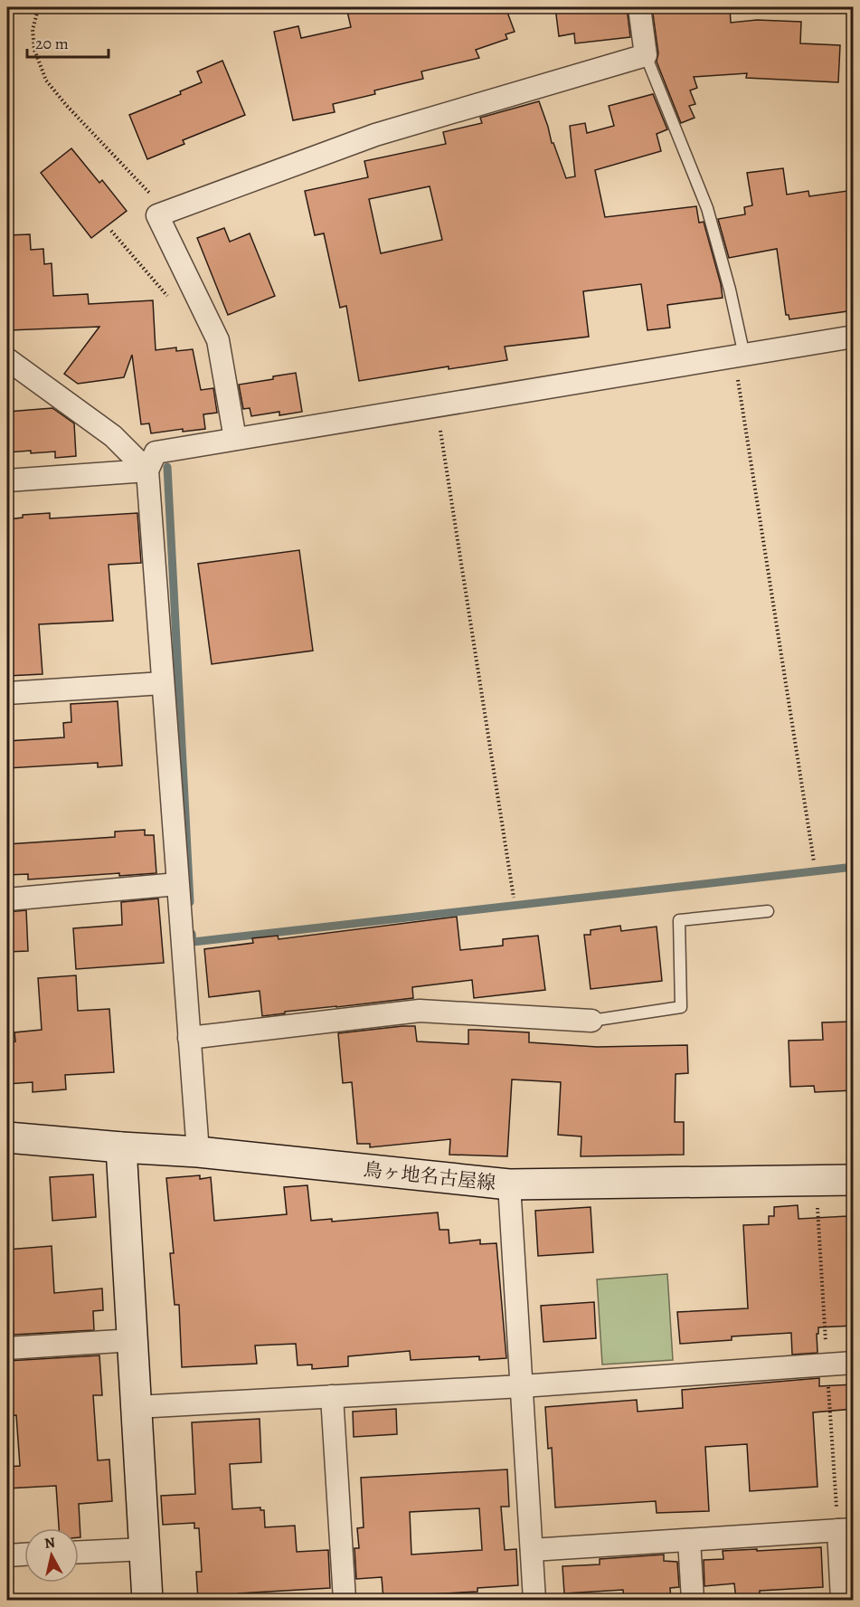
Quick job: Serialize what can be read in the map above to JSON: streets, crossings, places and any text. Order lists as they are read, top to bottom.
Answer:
{
  "streets": {
    "main road": ["鳥ヶ地名古屋線"]
  },
  "scale_bar": "20 m",
  "north": "top"
}
